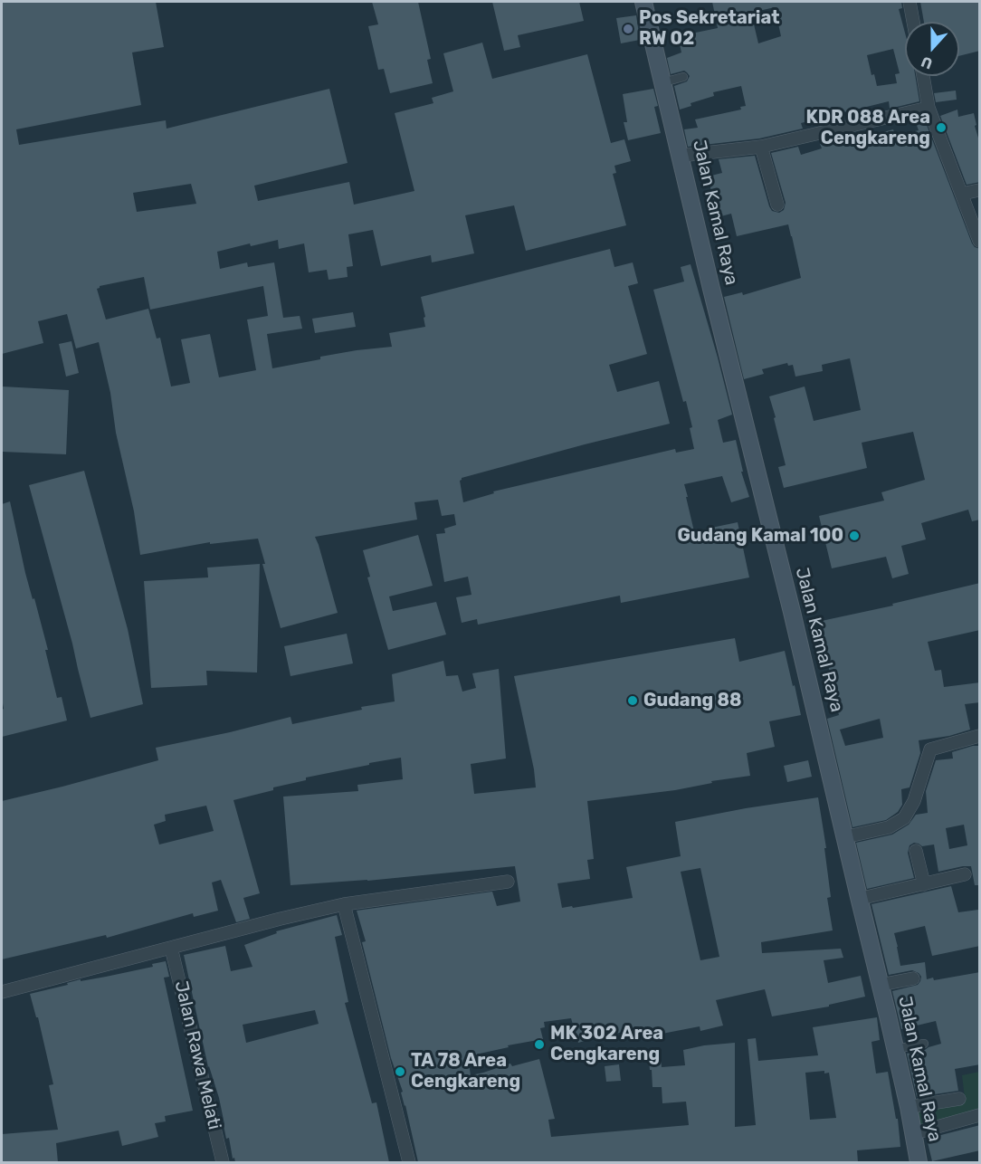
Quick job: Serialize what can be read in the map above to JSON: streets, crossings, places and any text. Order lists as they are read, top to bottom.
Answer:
{
  "streets": {
    "main road": ["Jalan Kamal Raya"],
    "street": ["Jalan Rawa Melati"]
  },
  "places": [
    "Pos Sekretariat RW 02",
    "KDR 088 Area Cengkareng",
    "Gudang Kamal 100",
    "Gudang 88",
    "MK 302 Area Cengkareng",
    "TA 78 Area Cengkareng"
  ],
  "north": "bottom"
}
